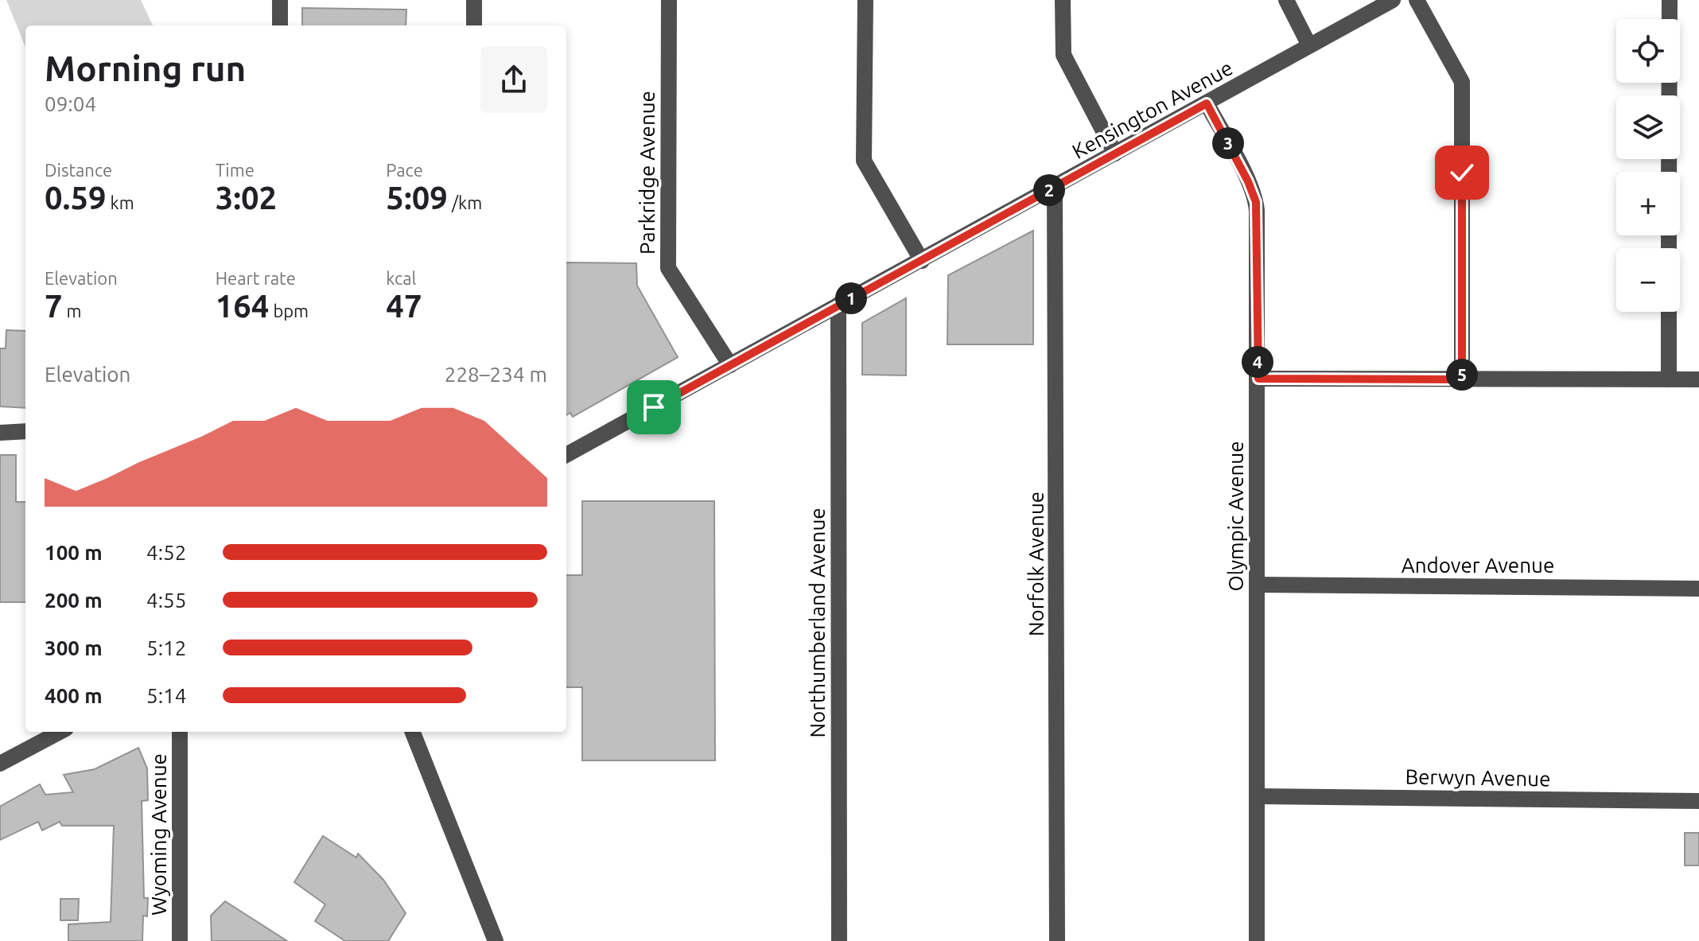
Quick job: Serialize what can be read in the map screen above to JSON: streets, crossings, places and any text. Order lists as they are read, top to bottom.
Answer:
{
  "streets": {
    "street": [
      "Kensington Avenue",
      "Parkridge Avenue",
      "Olympic Avenue",
      "Norfolk Avenue",
      "Andover Avenue",
      "Northumberland Avenue",
      "Berwyn Avenue",
      "Wyoming Avenue"
    ]
  },
  "crossings": [
    ["Kensington Avenue", "Parkridge Avenue"],
    ["Kensington Avenue", "Olympic Avenue"],
    ["Kensington Avenue", "Norfolk Avenue"],
    ["Kensington Avenue", "Northumberland Avenue"],
    ["Olympic Avenue", "Andover Avenue"],
    ["Olympic Avenue", "Berwyn Avenue"]
  ],
  "page": {
    "map_buttons": ["+", "−"],
    "heading": ["Morning run", "09:04"],
    "pins": [
      "3",
      "2",
      "1",
      "4",
      "5"
    ],
    "stats": [
      ["Distance", "0.59 km"],
      ["Time", "3:02"],
      ["Pace", "5:09 /km"],
      ["Elevation", "7 m"],
      ["Heart rate", "164 bpm"],
      ["kcal", "47"]
    ],
    "chart": ["Elevation", "228–234 m"],
    "list": [
      {
        "name": "100 m",
        "note": "4:52"
      },
      {
        "name": "200 m",
        "note": "4:55"
      },
      {
        "name": "300 m",
        "note": "5:12"
      },
      {
        "name": "400 m",
        "note": "5:14"
      }
    ]
  }
}
